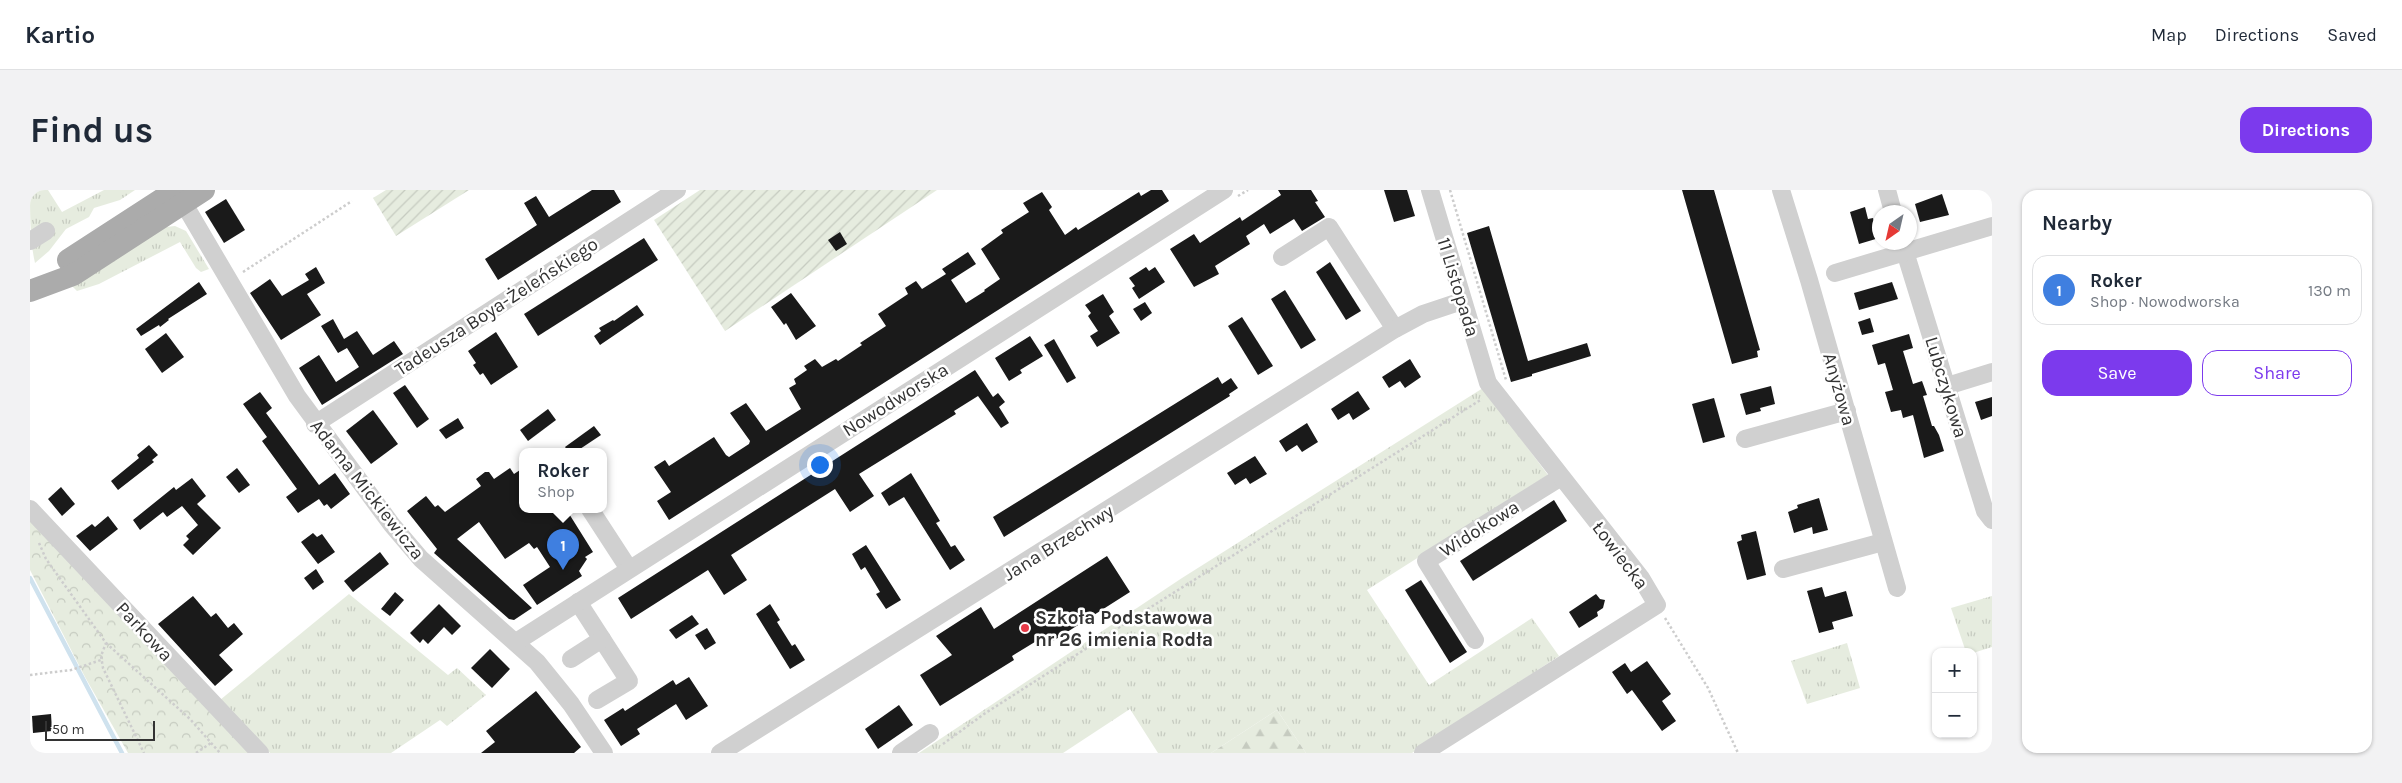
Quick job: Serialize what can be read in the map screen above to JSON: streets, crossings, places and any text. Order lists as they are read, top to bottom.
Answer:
{
  "streets": {
    "street": [
      "11 Listopada",
      "Tadeusza Boya-Żeleńskiego",
      "Lubczykowa",
      "Anyżowa",
      "Nowodworska",
      "Adama Mickiewicza",
      "Widokowa",
      "Jana Brzechwy",
      "Łowiecka",
      "Parkowa"
    ]
  },
  "crossings": [
    ["11 Listopada", "Jana Brzechwy"],
    ["11 Listopada", "Łowiecka"],
    ["Tadeusza Boya-Żeleńskiego", "Adama Mickiewicza"],
    ["Nowodworska", "Adama Mickiewicza"],
    ["Widokowa", "Łowiecka"]
  ],
  "places": ["Szkoła Podstawowa nr 26 imienia Rodła"],
  "scale_bar": "50 m",
  "north": "bottom left",
  "page": {
    "header": "Kartio",
    "nav": ["Map", "Directions", "Saved"],
    "buttons": [
      "Directions",
      ["Save", "Share"]
    ],
    "title": "Find us",
    "heading": "Nearby",
    "list": [
      {
        "mark": "1",
        "name": "Roker",
        "note": "Shop · Nowodworska",
        "value": "130 m"
      }
    ],
    "popup": ["Roker", "Shop"],
    "pins": "1",
    "map_buttons": ["+", "−"],
    "scale": "50 m"
  }
}
